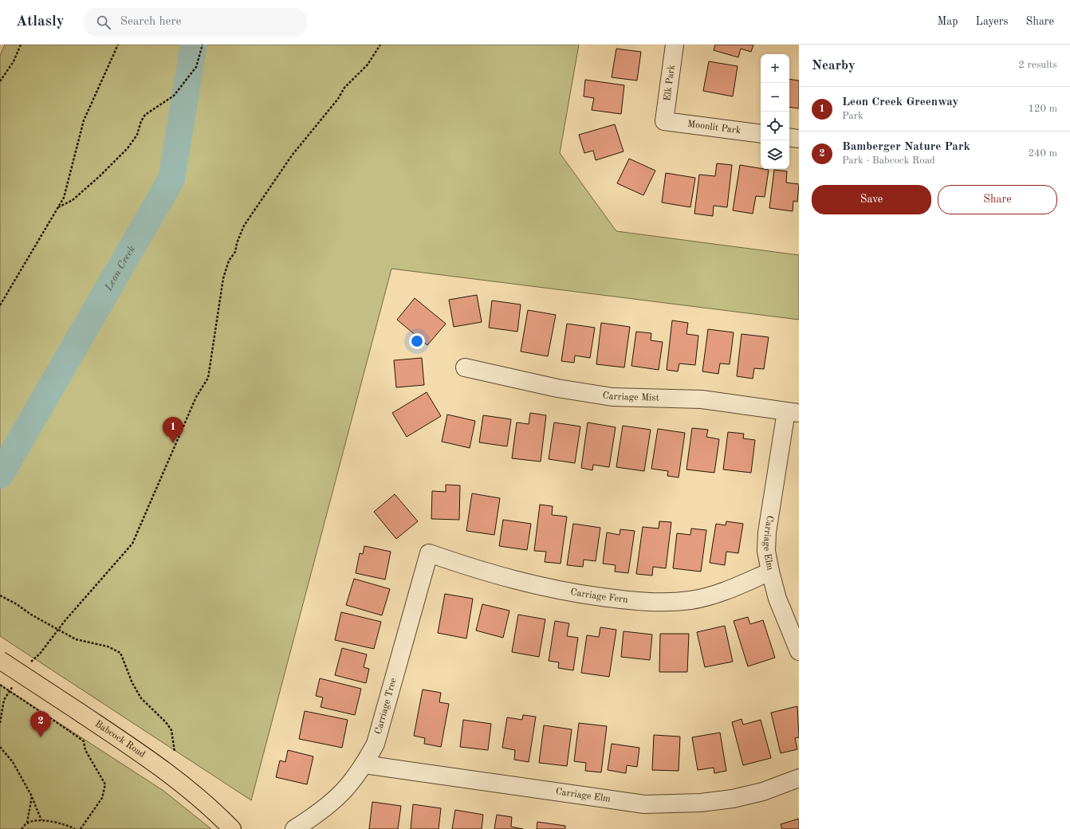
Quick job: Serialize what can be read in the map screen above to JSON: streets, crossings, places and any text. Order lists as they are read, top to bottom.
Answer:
{
  "streets": {
    "main road": ["Babcock Road"],
    "street": [
      "Elk Park",
      "Moonlit Park",
      "Carriage Mist",
      "Carriage Elm",
      "Carriage Fern",
      "Carriage Tree"
    ]
  },
  "crossings": [
    ["Elk Park", "Moonlit Park"],
    ["Carriage Mist", "Carriage Elm"],
    ["Carriage Elm", "Carriage Fern"],
    ["Carriage Elm", "Carriage Tree"],
    ["Carriage Fern", "Carriage Tree"]
  ],
  "water": ["Leon Creek"],
  "page": {
    "header": "Atlasly",
    "search": "Search here",
    "nav": ["Map", "Layers", "Share"],
    "heading": ["Nearby", "2 results"],
    "map_buttons": ["+", "−"],
    "list": [
      {
        "mark": "1",
        "name": "Leon Creek Greenway",
        "note": "Park",
        "value": "120 m"
      },
      {
        "mark": "2",
        "name": "Bamberger Nature Park",
        "note": "Park · Babcock Road",
        "value": "240 m"
      }
    ],
    "buttons": ["Save", "Share"],
    "pins": ["1", "2"]
  }
}
